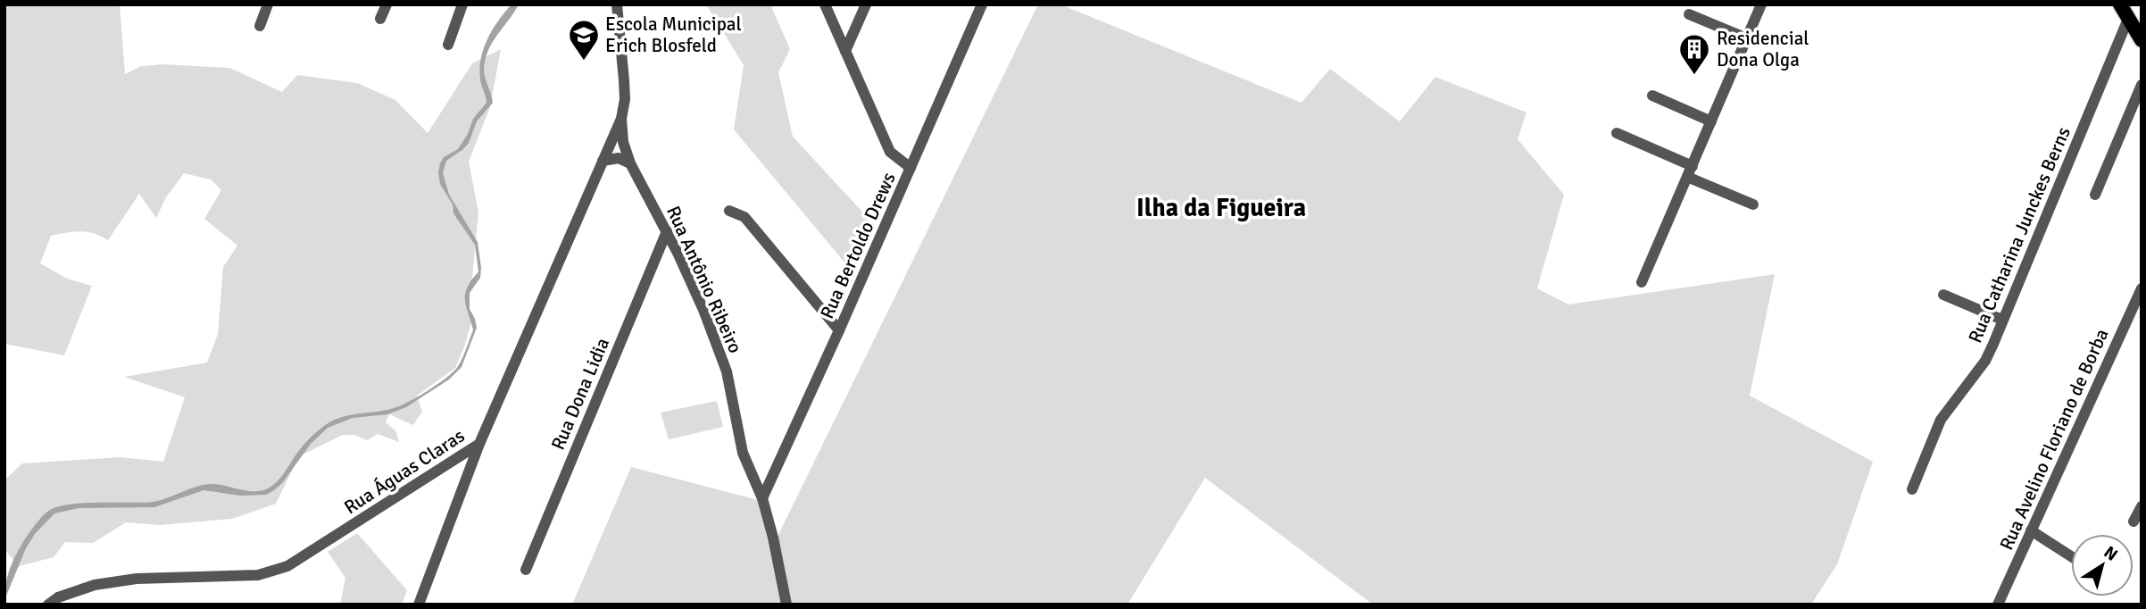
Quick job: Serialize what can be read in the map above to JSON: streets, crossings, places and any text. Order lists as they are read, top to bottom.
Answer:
{
  "streets": {
    "street": [
      "Rua Catharina Junckes Berns",
      "Rua Bertoldo Drews",
      "Rua Antônio Ribeiro",
      "Rua Dona Lidia",
      "Rua Avelino Floriano de Borba",
      "Rua Águas Claras"
    ]
  },
  "crossings": [
    ["Rua Bertoldo Drews", "Rua Antônio Ribeiro"],
    ["Rua Antônio Ribeiro", "Rua Dona Lidia"],
    ["Rua Antônio Ribeiro", "Rua Águas Claras"]
  ],
  "districts": ["Ilha da Figueira"],
  "places": {
    "school or university": ["Escola Municipal Erich Blosfeld"],
    "building": ["Residencial Dona Olga"]
  },
  "north": "top right"
}
